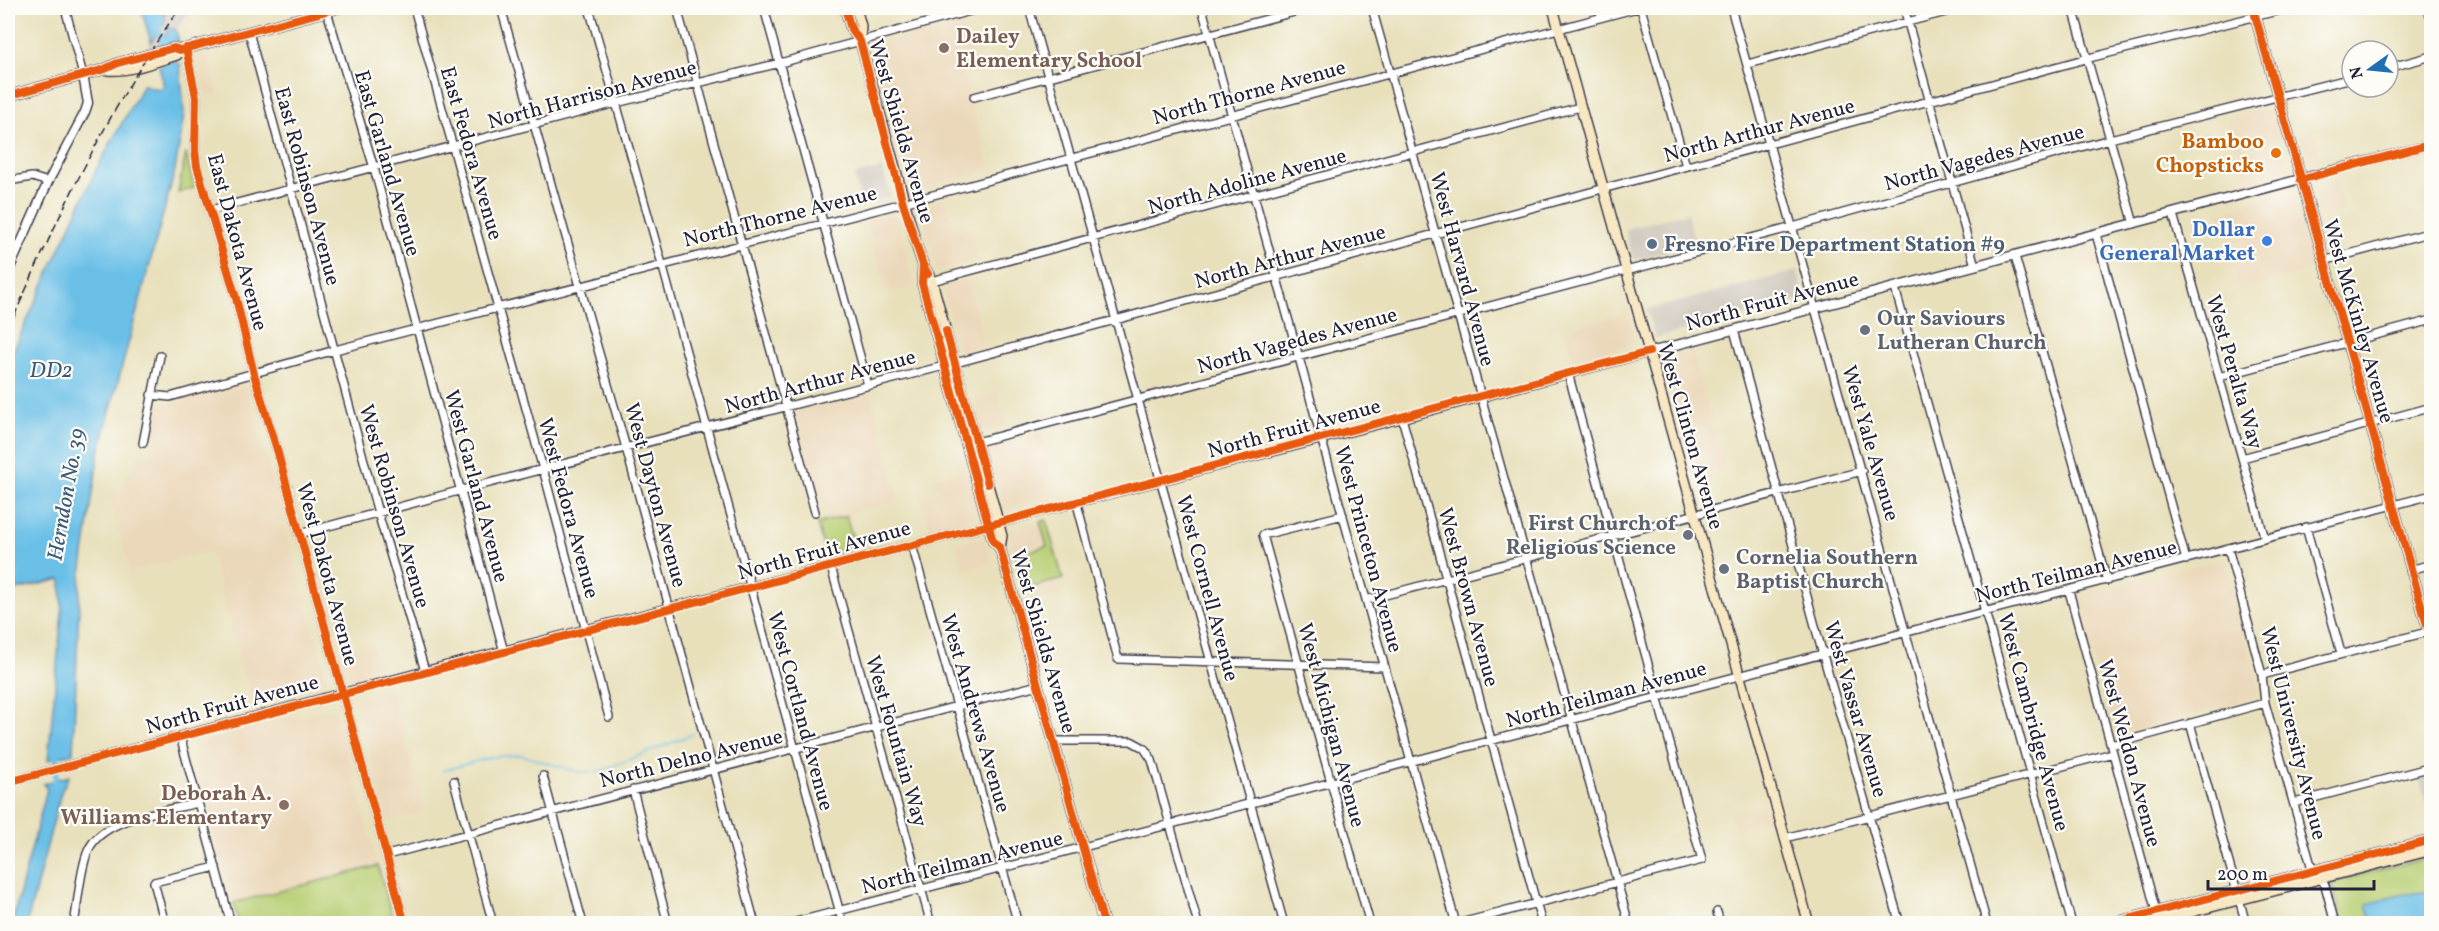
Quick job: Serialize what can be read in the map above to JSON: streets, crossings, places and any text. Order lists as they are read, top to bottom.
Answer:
{
  "streets": {
    "main road": ["West Shields Avenue", "West McKinley Avenue", "West Clinton Avenue"],
    "street": [
      "North Thorne Avenue",
      "North Harrison Avenue",
      "North Arthur Avenue",
      "East Fedora Avenue",
      "North Vagedes Avenue",
      "East Garland Avenue",
      "North Adoline Avenue",
      "East Robinson Avenue",
      "East Dakota Avenue",
      "West Harvard Avenue",
      "North Fruit Avenue",
      "West Peralta Way",
      "West Yale Avenue",
      "West Garland Avenue",
      "West Dayton Avenue",
      "West Robinson Avenue",
      "West Fedora Avenue",
      "West Princeton Avenue",
      "North Teilman Avenue",
      "West Dakota Avenue",
      "West Cornell Avenue",
      "West Brown Avenue",
      "West Vassar Avenue",
      "West Cortland Avenue",
      "West Andrews Avenue",
      "West Cambridge Avenue",
      "West Michigan Avenue",
      "West University Avenue",
      "West Fountain Way",
      "West Weldon Avenue",
      "North Delno Avenue"
    ]
  },
  "crossings": [
    ["North Thorne Avenue", "West Shields Avenue"],
    ["North Thorne Avenue", "East Fedora Avenue"],
    ["North Thorne Avenue", "East Garland Avenue"],
    ["North Thorne Avenue", "East Robinson Avenue"],
    ["North Thorne Avenue", "East Dakota Avenue"],
    ["North Thorne Avenue", "West Harvard Avenue"],
    ["North Thorne Avenue", "West Clinton Avenue"],
    ["North Thorne Avenue", "West Garland Avenue"],
    ["North Thorne Avenue", "West Dayton Avenue"],
    ["North Thorne Avenue", "West Robinson Avenue"],
    ["North Thorne Avenue", "West Fedora Avenue"],
    ["North Thorne Avenue", "West Princeton Avenue"],
    ["North Thorne Avenue", "West Dakota Avenue"],
    ["North Thorne Avenue", "West Cornell Avenue"],
    ["North Thorne Avenue", "West Cortland Avenue"],
    ["North Harrison Avenue", "West Shields Avenue"],
    ["North Harrison Avenue", "East Fedora Avenue"],
    ["North Harrison Avenue", "East Garland Avenue"],
    ["North Harrison Avenue", "East Robinson Avenue"],
    ["North Harrison Avenue", "East Dakota Avenue"],
    ["North Harrison Avenue", "West Dayton Avenue"],
    ["North Harrison Avenue", "West Cortland Avenue"],
    ["North Arthur Avenue", "West Shields Avenue"],
    ["North Arthur Avenue", "West Harvard Avenue"],
    ["North Arthur Avenue", "West McKinley Avenue"],
    ["North Arthur Avenue", "West Clinton Avenue"],
    ["North Arthur Avenue", "West Yale Avenue"],
    ["North Arthur Avenue", "West Garland Avenue"],
    ["North Arthur Avenue", "West Dayton Avenue"],
    ["North Arthur Avenue", "West Robinson Avenue"],
    ["North Arthur Avenue", "West Fedora Avenue"],
    ["North Arthur Avenue", "West Princeton Avenue"],
    ["North Arthur Avenue", "West Dakota Avenue"],
    ["North Arthur Avenue", "West Cornell Avenue"],
    ["North Arthur Avenue", "West Cortland Avenue"],
    ["West Shields Avenue", "North Vagedes Avenue"],
    ["West Shields Avenue", "North Adoline Avenue"],
    ["West Shields Avenue", "North Fruit Avenue"],
    ["West Shields Avenue", "North Teilman Avenue"],
    ["West Shields Avenue", "North Delno Avenue"],
    ["East Fedora Avenue", "West Fedora Avenue"],
    ["North Vagedes Avenue", "West Harvard Avenue"],
    ["North Vagedes Avenue", "West McKinley Avenue"],
    ["North Vagedes Avenue", "West Clinton Avenue"],
    ["North Vagedes Avenue", "West Yale Avenue"],
    ["North Vagedes Avenue", "West Princeton Avenue"],
    ["North Vagedes Avenue", "West Cornell Avenue"],
    ["East Garland Avenue", "West Garland Avenue"],
    ["North Adoline Avenue", "West Harvard Avenue"],
    ["North Adoline Avenue", "West Clinton Avenue"],
    ["North Adoline Avenue", "West Princeton Avenue"],
    ["North Adoline Avenue", "West Cornell Avenue"],
    ["East Robinson Avenue", "West Robinson Avenue"],
    ["East Dakota Avenue", "West Dakota Avenue"],
    ["West Harvard Avenue", "North Fruit Avenue"],
    ["West Harvard Avenue", "North Teilman Avenue"],
    ["North Fruit Avenue", "West McKinley Avenue"],
    ["North Fruit Avenue", "West Peralta Way"],
    ["North Fruit Avenue", "West Clinton Avenue"],
    ["North Fruit Avenue", "West Yale Avenue"],
    ["North Fruit Avenue", "West Garland Avenue"],
    ["North Fruit Avenue", "West Dayton Avenue"],
    ["North Fruit Avenue", "West Robinson Avenue"],
    ["North Fruit Avenue", "West Fedora Avenue"],
    ["North Fruit Avenue", "West Princeton Avenue"],
    ["North Fruit Avenue", "West Dakota Avenue"],
    ["North Fruit Avenue", "West Cornell Avenue"],
    ["North Fruit Avenue", "West Brown Avenue"],
    ["North Fruit Avenue", "West Vassar Avenue"],
    ["North Fruit Avenue", "West Cortland Avenue"],
    ["North Fruit Avenue", "West Andrews Avenue"],
    ["North Fruit Avenue", "West Cambridge Avenue"],
    ["North Fruit Avenue", "West Fountain Way"],
    ["West McKinley Avenue", "North Teilman Avenue"],
    ["West Peralta Way", "North Teilman Avenue"],
    ["West Clinton Avenue", "North Teilman Avenue"],
    ["West Yale Avenue", "North Teilman Avenue"],
    ["West Dayton Avenue", "North Delno Avenue"],
    ["West Princeton Avenue", "North Teilman Avenue"],
    ["West Princeton Avenue", "West Michigan Avenue"],
    ["North Teilman Avenue", "West Cornell Avenue"],
    ["North Teilman Avenue", "West Brown Avenue"],
    ["North Teilman Avenue", "West Vassar Avenue"],
    ["North Teilman Avenue", "West Cortland Avenue"],
    ["North Teilman Avenue", "West Andrews Avenue"],
    ["North Teilman Avenue", "West Cambridge Avenue"],
    ["North Teilman Avenue", "West Michigan Avenue"],
    ["North Teilman Avenue", "West University Avenue"],
    ["North Teilman Avenue", "West Fountain Way"],
    ["North Teilman Avenue", "West Weldon Avenue"],
    ["West Dakota Avenue", "North Delno Avenue"],
    ["West Cortland Avenue", "North Delno Avenue"],
    ["West Andrews Avenue", "North Delno Avenue"],
    ["West Fountain Way", "North Delno Avenue"]
  ],
  "water": ["DD2", "Herndon No. 39"],
  "places": [
    "Dailey Elementary School",
    "Bamboo Chopsticks",
    "Dollar General Market",
    "Fresno Fire Department Station #9",
    "Our Saviours Lutheran Church",
    "First Church of Religious Science",
    "Cornelia Southern Baptist Church",
    "Deborah A. Williams Elementary"
  ],
  "scale_bar": "200 m",
  "north": "left"
}
